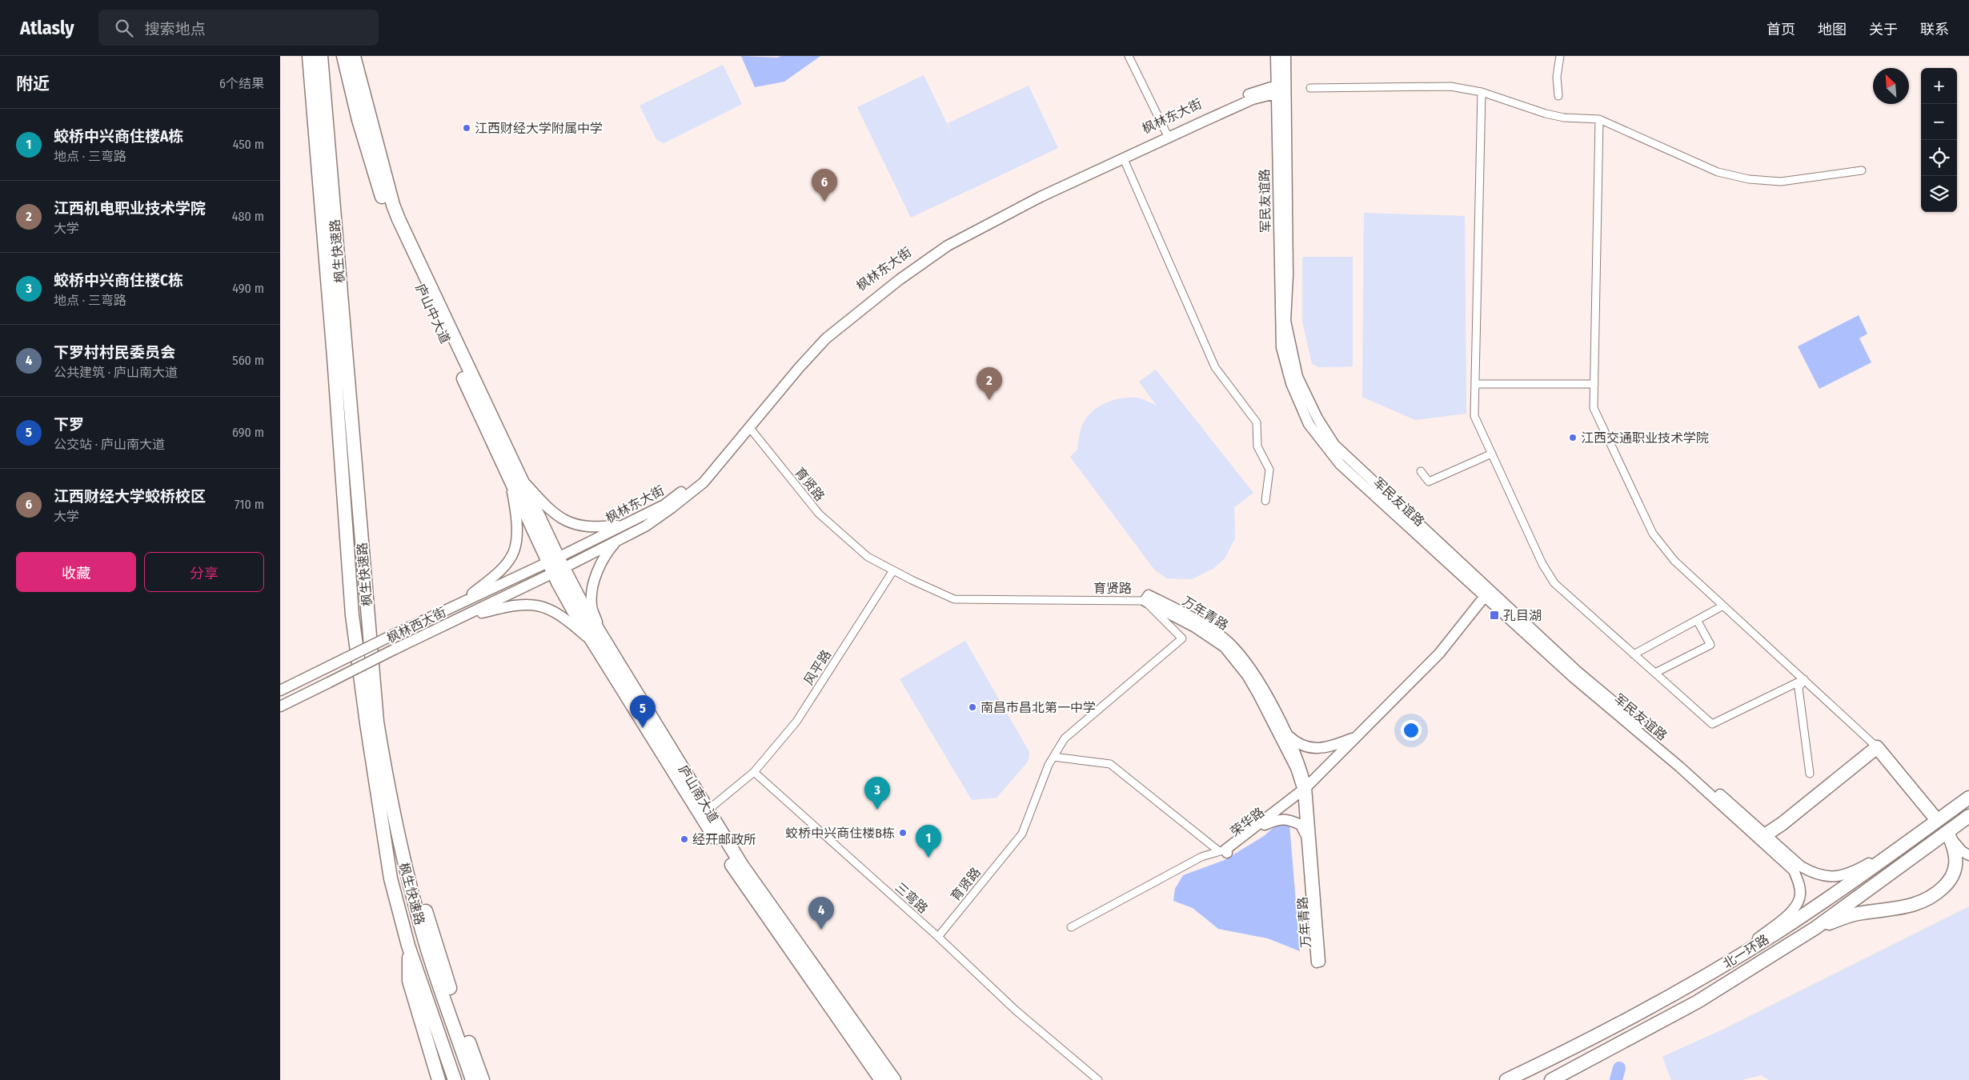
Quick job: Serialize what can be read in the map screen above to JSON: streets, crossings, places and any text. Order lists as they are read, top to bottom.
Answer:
{
  "streets": {
    "highway": [
      "枫生快速路",
      "庐山中大道",
      "庐山南大道",
      "北一环路"
    ],
    "street": [
      "枫林东大街",
      "军民友谊路",
      "育贤路",
      "万年青路",
      "枫林西大街",
      "风平路",
      "荣华路",
      "三弯路"
    ]
  },
  "crossings": [
    ["枫林东大街", "军民友谊路"],
    ["枫林东大街", "庐山中大道"],
    ["枫林东大街", "育贤路"],
    ["枫林东大街", "枫林西大街"],
    ["枫林东大街", "庐山南大道"],
    ["军民友谊路", "荣华路"],
    ["庐山中大道", "枫林西大街"],
    ["庐山中大道", "庐山南大道"],
    ["育贤路", "万年青路"],
    ["育贤路", "风平路"],
    ["育贤路", "三弯路"],
    ["万年青路", "荣华路"],
    ["枫林西大街", "庐山南大道"],
    ["风平路", "三弯路"]
  ],
  "places": {
    "other": [
      "江西财经大学附属中学",
      "江西交通职业技术学院",
      "南昌市昌北第一中学",
      "蛟桥中兴商住楼B栋",
      "经开邮政所"
    ],
    "transit": ["孔目湖"]
  },
  "north": "top left",
  "page": {
    "header": "Atlasly",
    "search": "搜索地点",
    "nav": [
      "首页",
      "地图",
      "关于",
      "联系"
    ],
    "heading": ["附近", "6个结果"],
    "map_buttons": ["+", "−"],
    "list": [
      {
        "mark": "1",
        "name": "蛟桥中兴商住楼A栋",
        "note": "地点 · 三弯路",
        "value": "450 m"
      },
      {
        "mark": "2",
        "name": "江西机电职业技术学院",
        "note": "大学",
        "value": "480 m"
      },
      {
        "mark": "3",
        "name": "蛟桥中兴商住楼C栋",
        "note": "地点 · 三弯路",
        "value": "490 m"
      },
      {
        "mark": "4",
        "name": "下罗村村民委员会",
        "note": "公共建筑 · 庐山南大道",
        "value": "560 m"
      },
      {
        "mark": "5",
        "name": "下罗",
        "note": "公交站 · 庐山南大道",
        "value": "690 m"
      },
      {
        "mark": "6",
        "name": "江西财经大学蛟桥校区",
        "note": "大学",
        "value": "710 m"
      }
    ],
    "pins": [
      "6",
      "2",
      "5",
      "3",
      "1",
      "4"
    ],
    "buttons": ["收藏", "分享"]
  }
}
